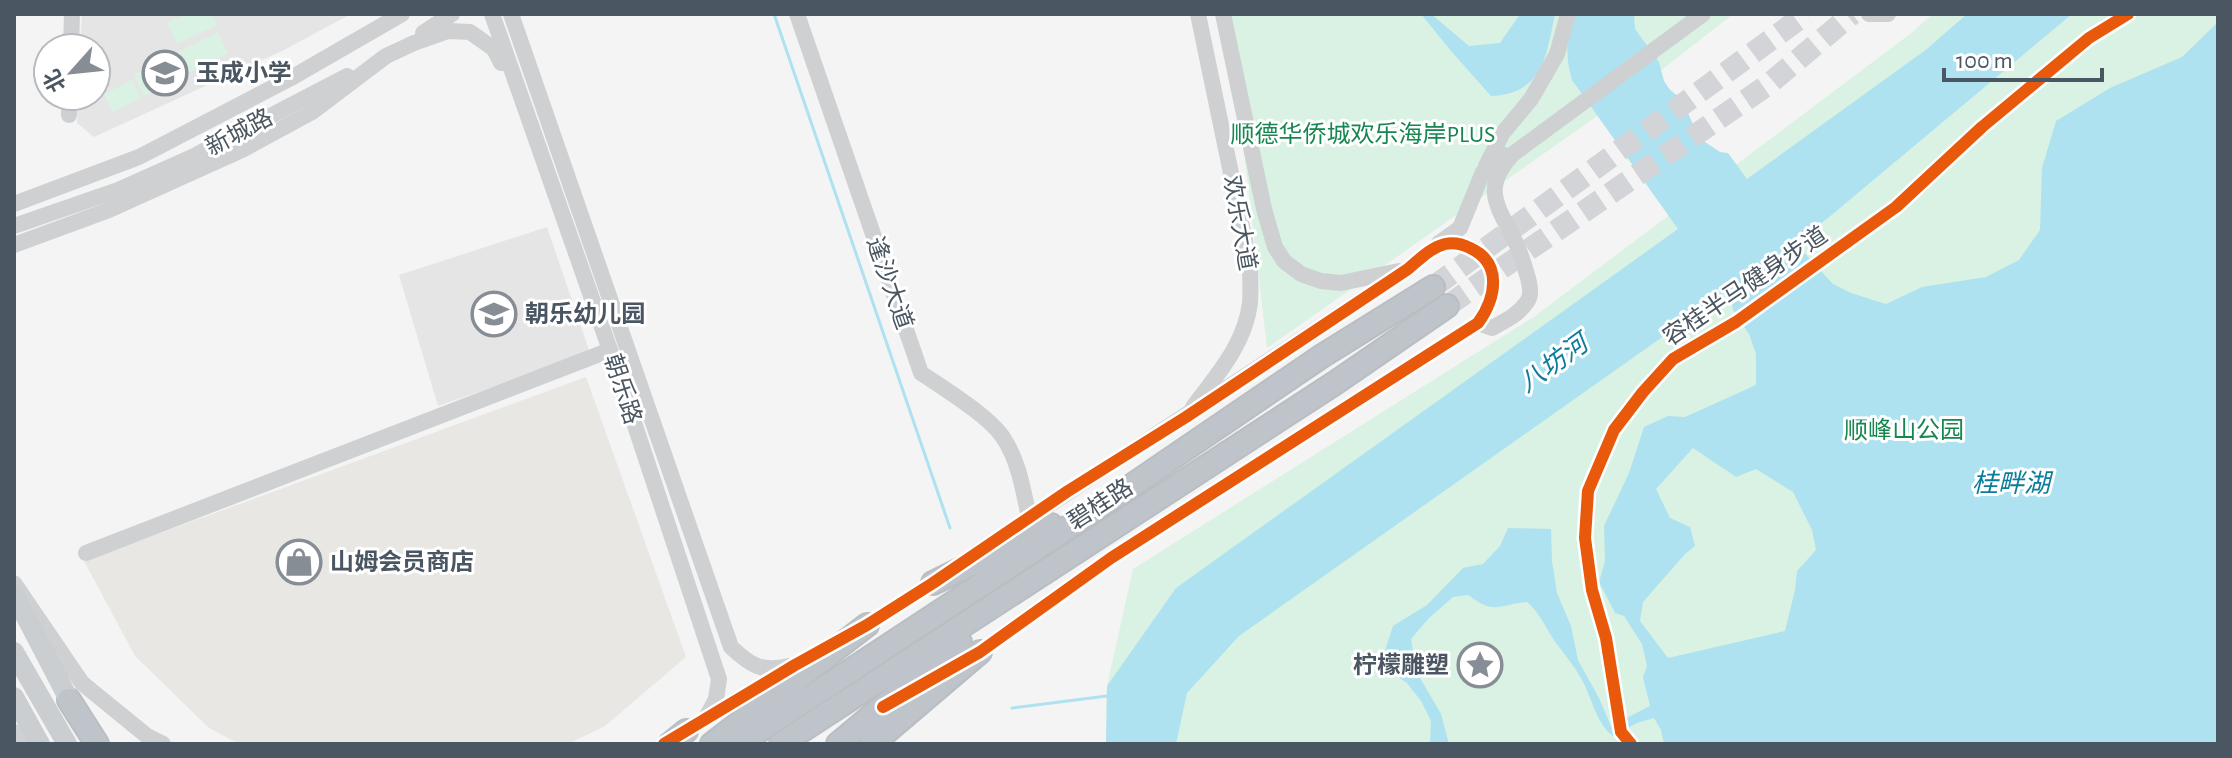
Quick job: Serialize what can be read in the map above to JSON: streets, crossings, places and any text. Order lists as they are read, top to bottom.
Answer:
{
  "streets": {
    "highway": ["碧桂路"],
    "street": [
      "新城路",
      "欢乐大道",
      "逢沙大道",
      "朝乐路"
    ],
    "cycle path": ["容桂半马健身步道"]
  },
  "water": ["八坊河", "桂畔湖"],
  "parks": ["顺德华侨城欢乐海岸PLUS", "顺峰山公园"],
  "places": {
    "school or university": ["玉成小学", "朝乐幼儿园"],
    "shop": ["山姆会员商店"],
    "place": ["柠檬雕塑"]
  },
  "scale_bar": "100 m",
  "north": "bottom left"
}
